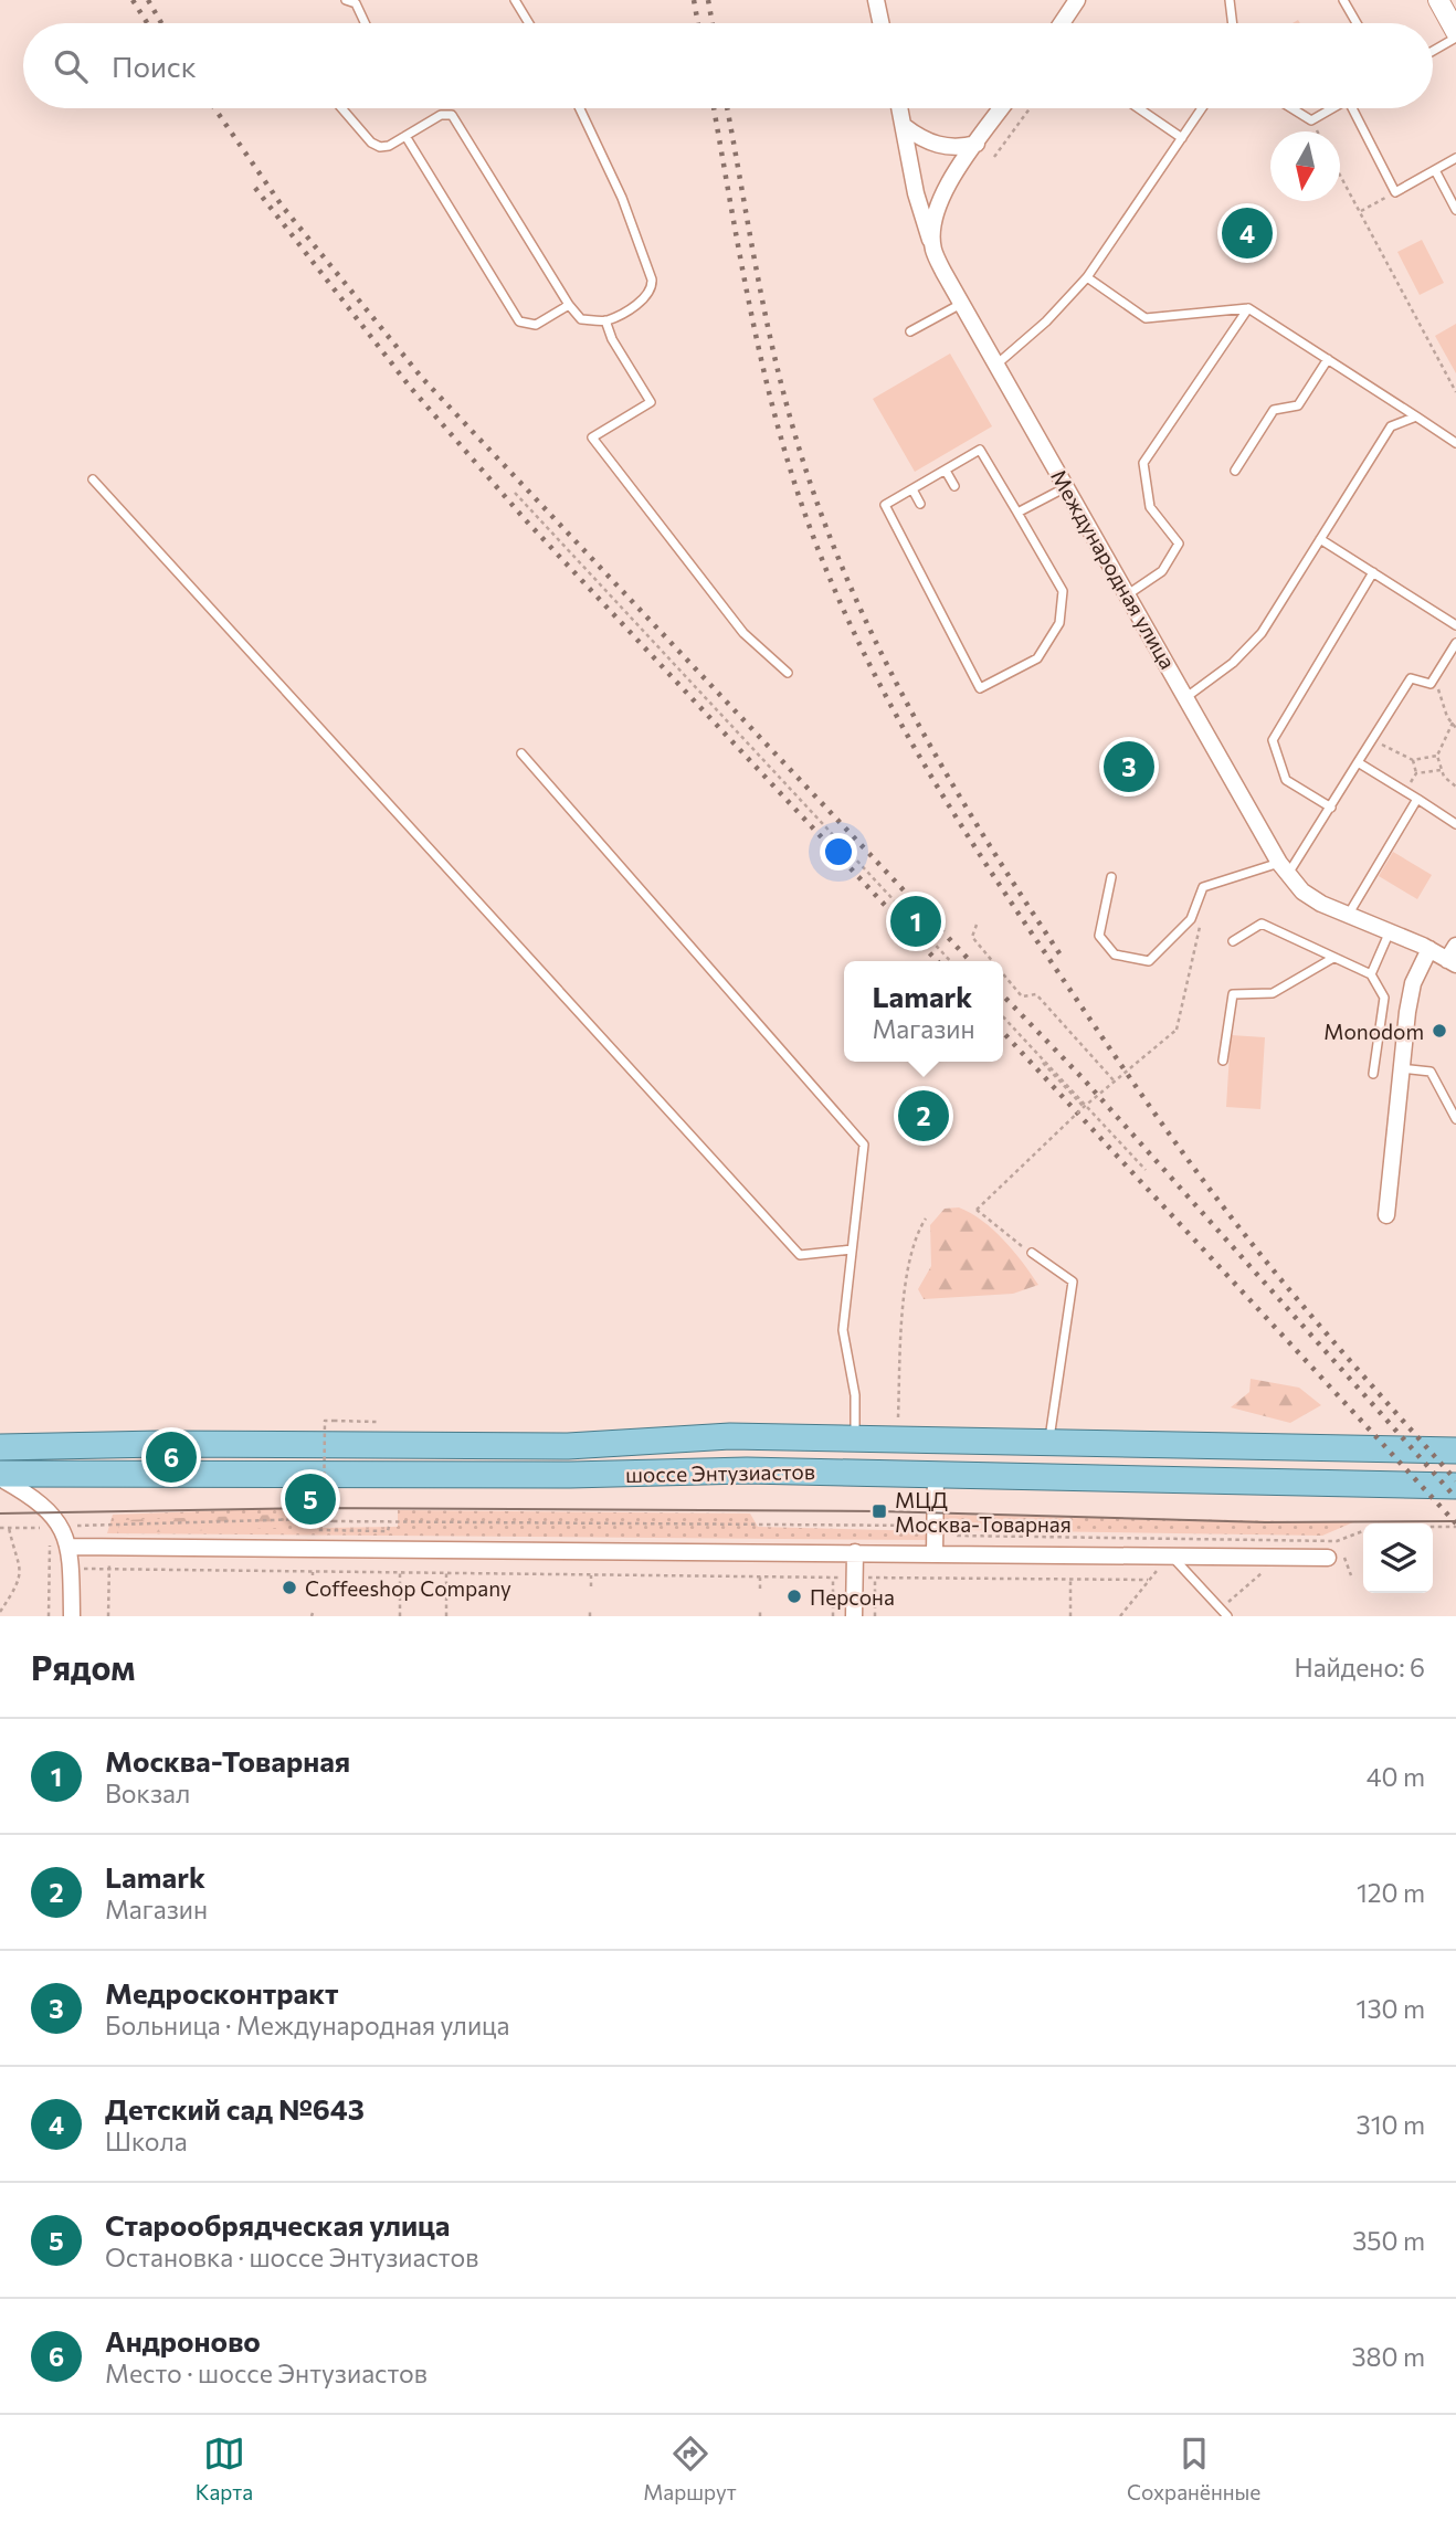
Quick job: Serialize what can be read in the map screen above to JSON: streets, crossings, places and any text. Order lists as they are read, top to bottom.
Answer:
{
  "streets": {
    "main road": ["шоссе Энтузиастов"],
    "street": ["Международная улица"]
  },
  "places": {
    "other": ["Monodom", "Coffeeshop Company", "Персона"],
    "transit": ["МЦД Москва-Товарная"]
  },
  "north": "bottom",
  "page": {
    "search": "Поиск",
    "pins": [
      "4",
      "3",
      "1",
      "2",
      "6",
      "5"
    ],
    "popup": ["Lamark", "Магазин"],
    "heading": ["Рядом", "Найдено: 6"],
    "list": [
      {
        "mark": "1",
        "name": "Москва-Товарная",
        "note": "Вокзал",
        "value": "40 m"
      },
      {
        "mark": "2",
        "name": "Lamark",
        "note": "Магазин",
        "value": "120 m"
      },
      {
        "mark": "3",
        "name": "Медросконтракт",
        "note": "Больница · Международная улица",
        "value": "130 m"
      },
      {
        "mark": "4",
        "name": "Детский сад №643",
        "note": "Школа",
        "value": "310 m"
      },
      {
        "mark": "5",
        "name": "Старообрядческая улица",
        "note": "Остановка · шоссе Энтузиастов",
        "value": "350 m"
      },
      {
        "mark": "6",
        "name": "Андроново",
        "note": "Место · шоссе Энтузиастов",
        "value": "380 m"
      }
    ],
    "nav": ["Карта", "Маршрут", "Сохранённые"]
  }
}
